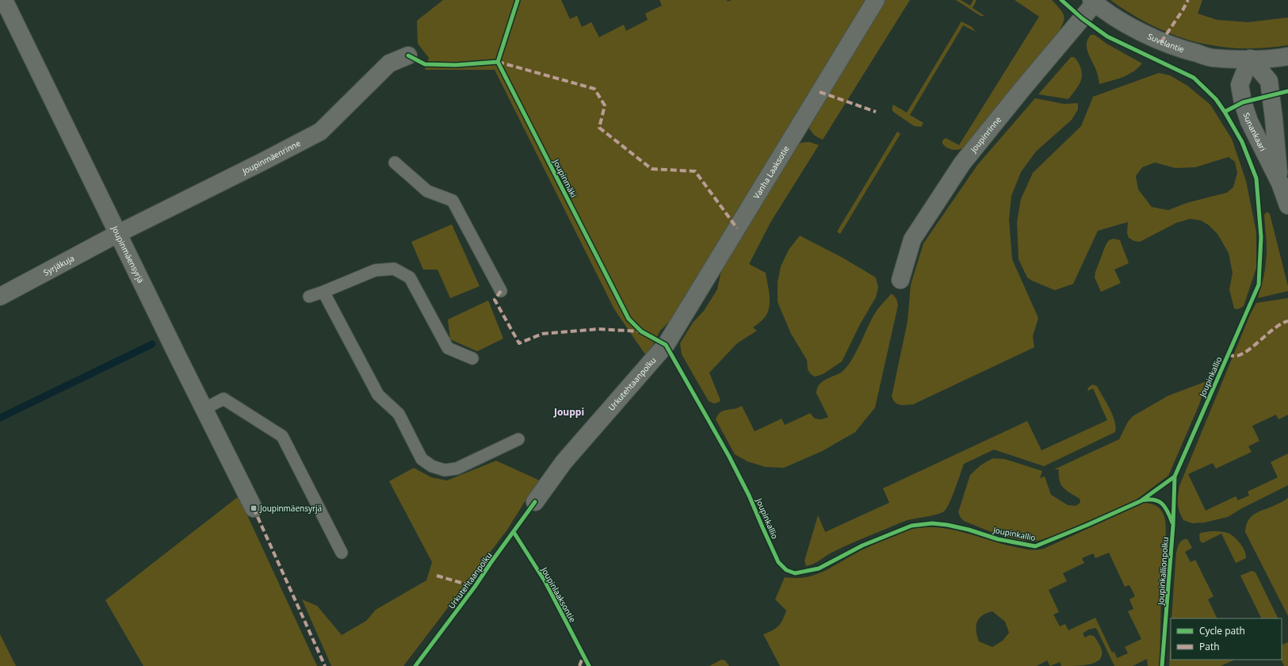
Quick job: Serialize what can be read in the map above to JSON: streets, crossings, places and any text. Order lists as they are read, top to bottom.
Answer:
{
  "streets": {
    "street": [
      "Suvelantie",
      "Sunankaari",
      "Joupinrinne",
      "Joupinmäenrinne",
      "Vanha Laaksotie",
      "Joupinmäensyrjä",
      "Syrjäkuja",
      "Urkutehtaanpolku"
    ],
    "cycle path": ["Joupinmäki", "Joupinkallionpolku", "Joupinlaaksontie"]
  },
  "crossings": [
    ["Suvelantie", "Sunankaari"],
    ["Suvelantie", "Joupinrinne"],
    ["Joupinmäenrinne", "Joupinmäensyrjä"],
    ["Joupinmäenrinne", "Syrjäkuja"],
    ["Vanha Laaksotie", "Urkutehtaanpolku"],
    ["Joupinmäensyrjä", "Syrjäkuja"]
  ],
  "districts": ["Jouppi"],
  "places": {
    "transit": ["Joupinmäensyrjä"]
  },
  "legend": ["Cycle path", "Path"]
}
